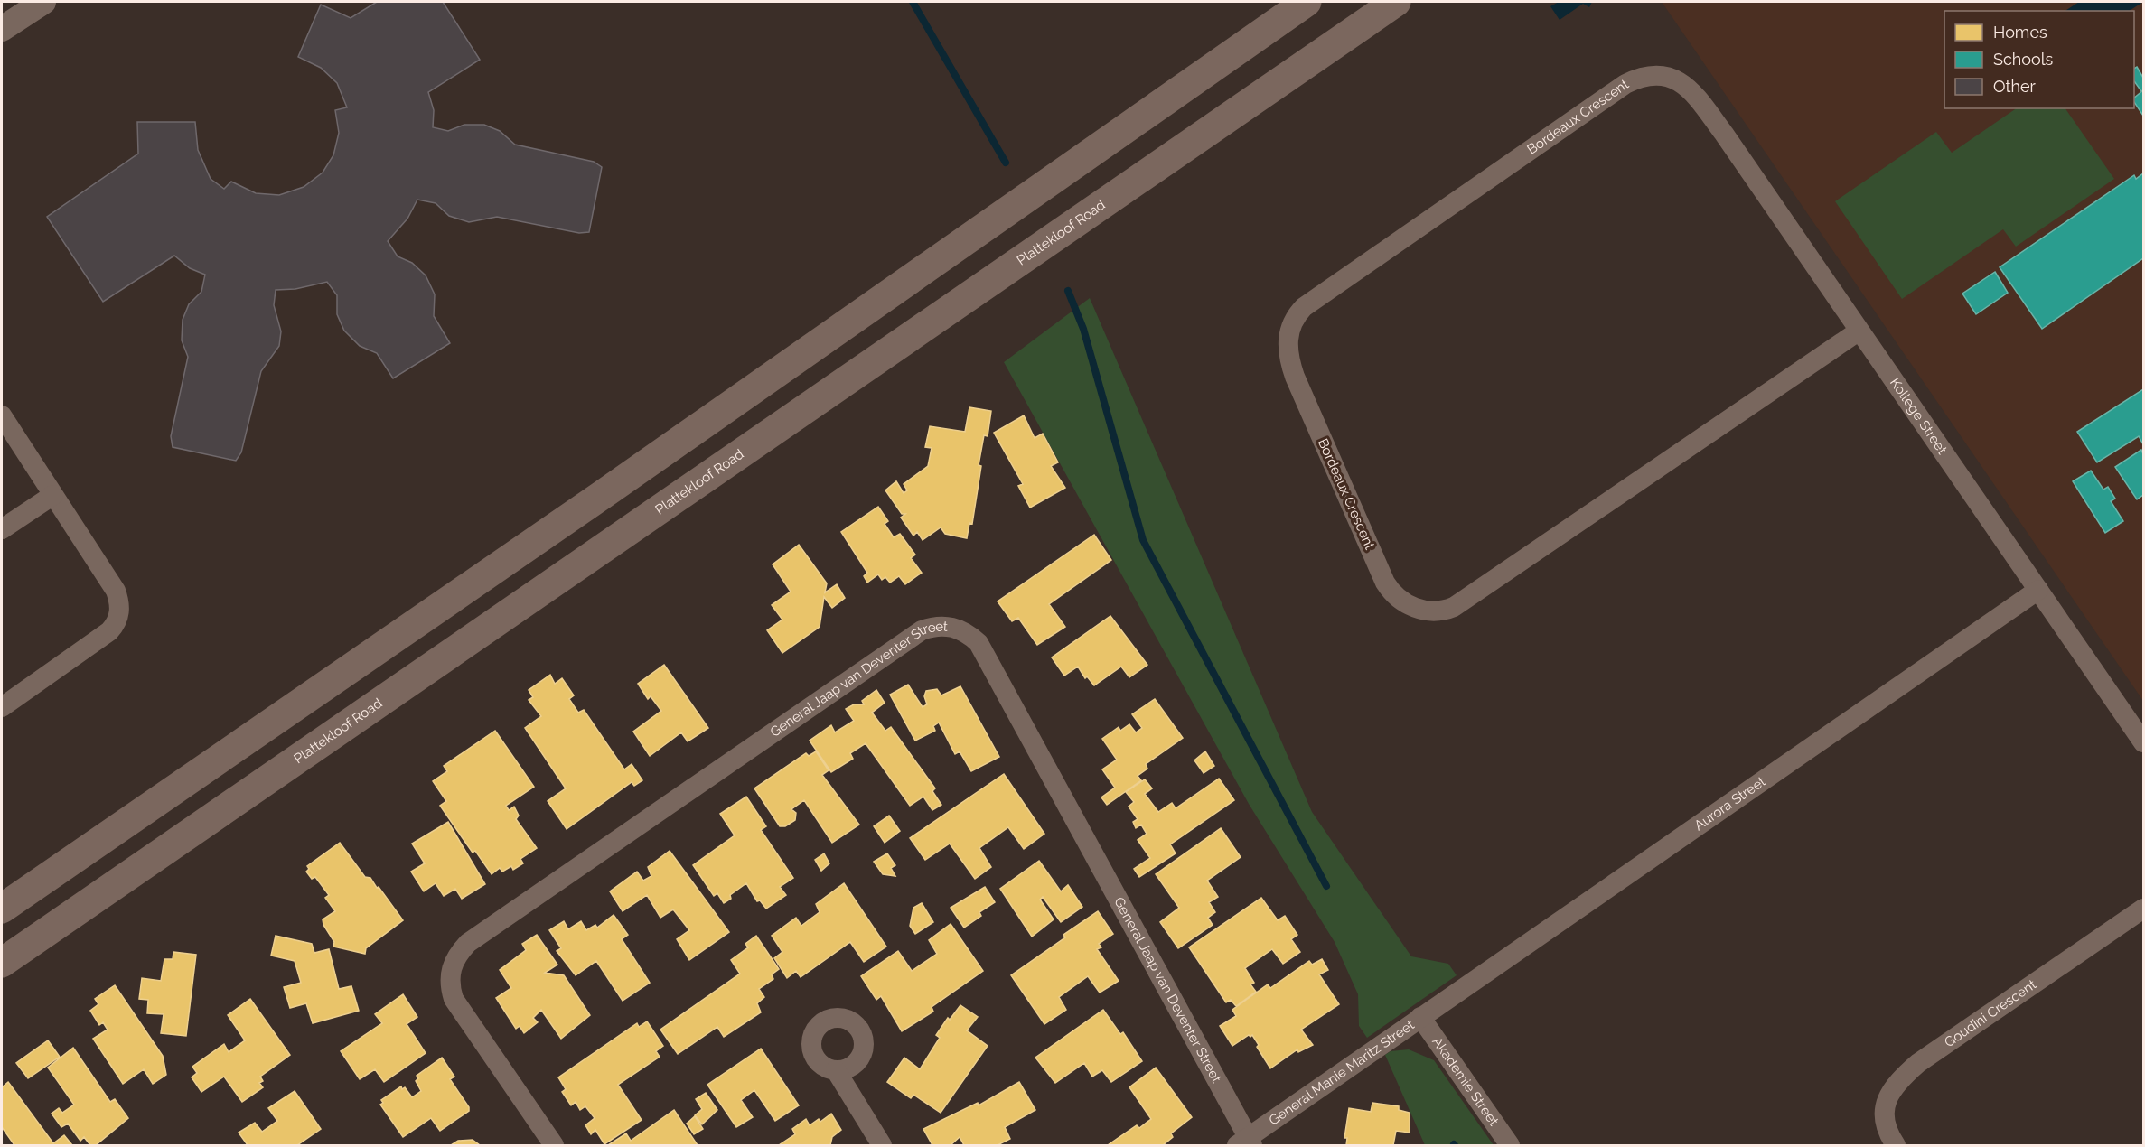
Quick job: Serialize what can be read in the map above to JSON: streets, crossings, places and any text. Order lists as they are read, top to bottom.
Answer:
{
  "streets": {
    "main road": ["Plattekloof Road"],
    "street": [
      "Bordeaux Crescent",
      "Kollege Street",
      "General Jaap van Deventer Street",
      "Aurora Street",
      "Goudini Crescent",
      "General Manie Maritz Street",
      "Akademie Street"
    ]
  },
  "crossings": [
    ["Bordeaux Crescent", "Kollege Street"],
    ["Kollege Street", "Aurora Street"],
    ["General Jaap van Deventer Street", "General Manie Maritz Street"],
    ["Aurora Street", "General Manie Maritz Street"],
    ["Aurora Street", "Akademie Street"],
    ["General Manie Maritz Street", "Akademie Street"]
  ],
  "legend": ["Homes", "Schools", "Other"]
}
